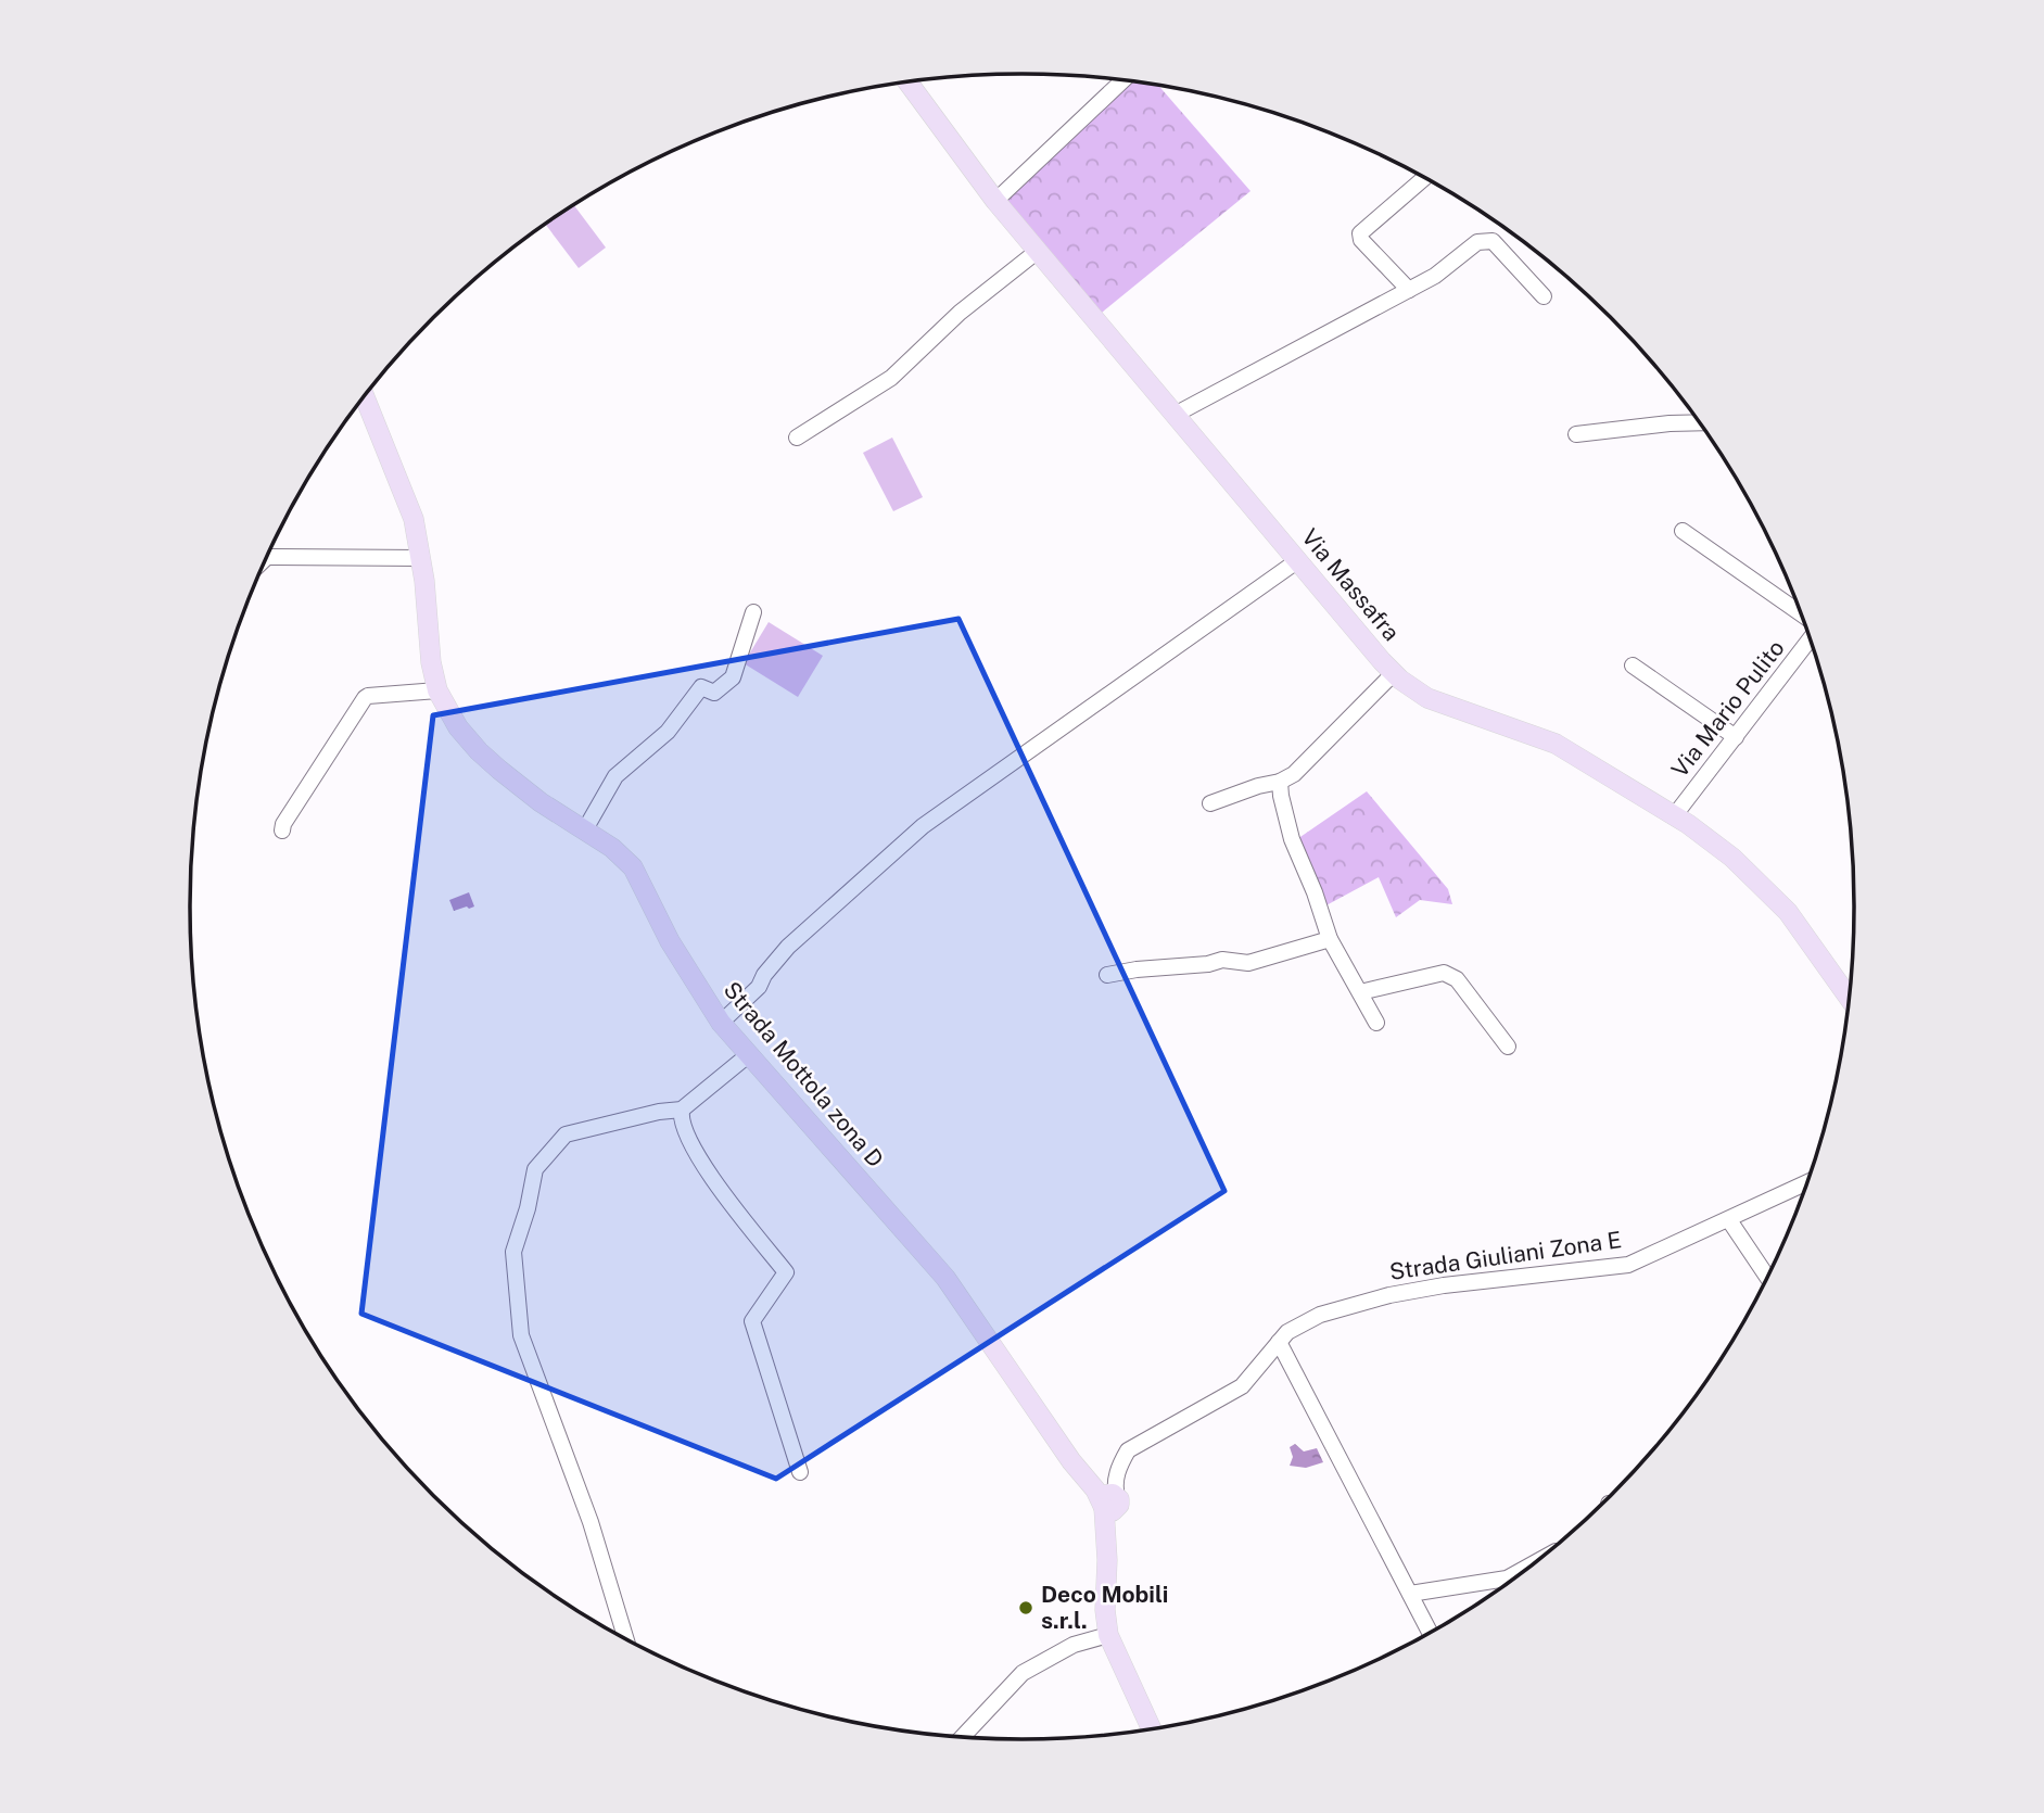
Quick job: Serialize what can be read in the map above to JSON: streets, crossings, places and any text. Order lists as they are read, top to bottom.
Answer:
{
  "streets": {
    "main road": ["Via Massafra", "Strada Mottola zona D"],
    "street": ["Via Mario Pulito", "Strada Giuliani Zona E"]
  },
  "crossings": [
    ["Via Massafra", "Via Mario Pulito"],
    ["Strada Mottola zona D", "Strada Giuliani Zona E"]
  ],
  "places": ["Deco Mobili s.r.l."]
}
